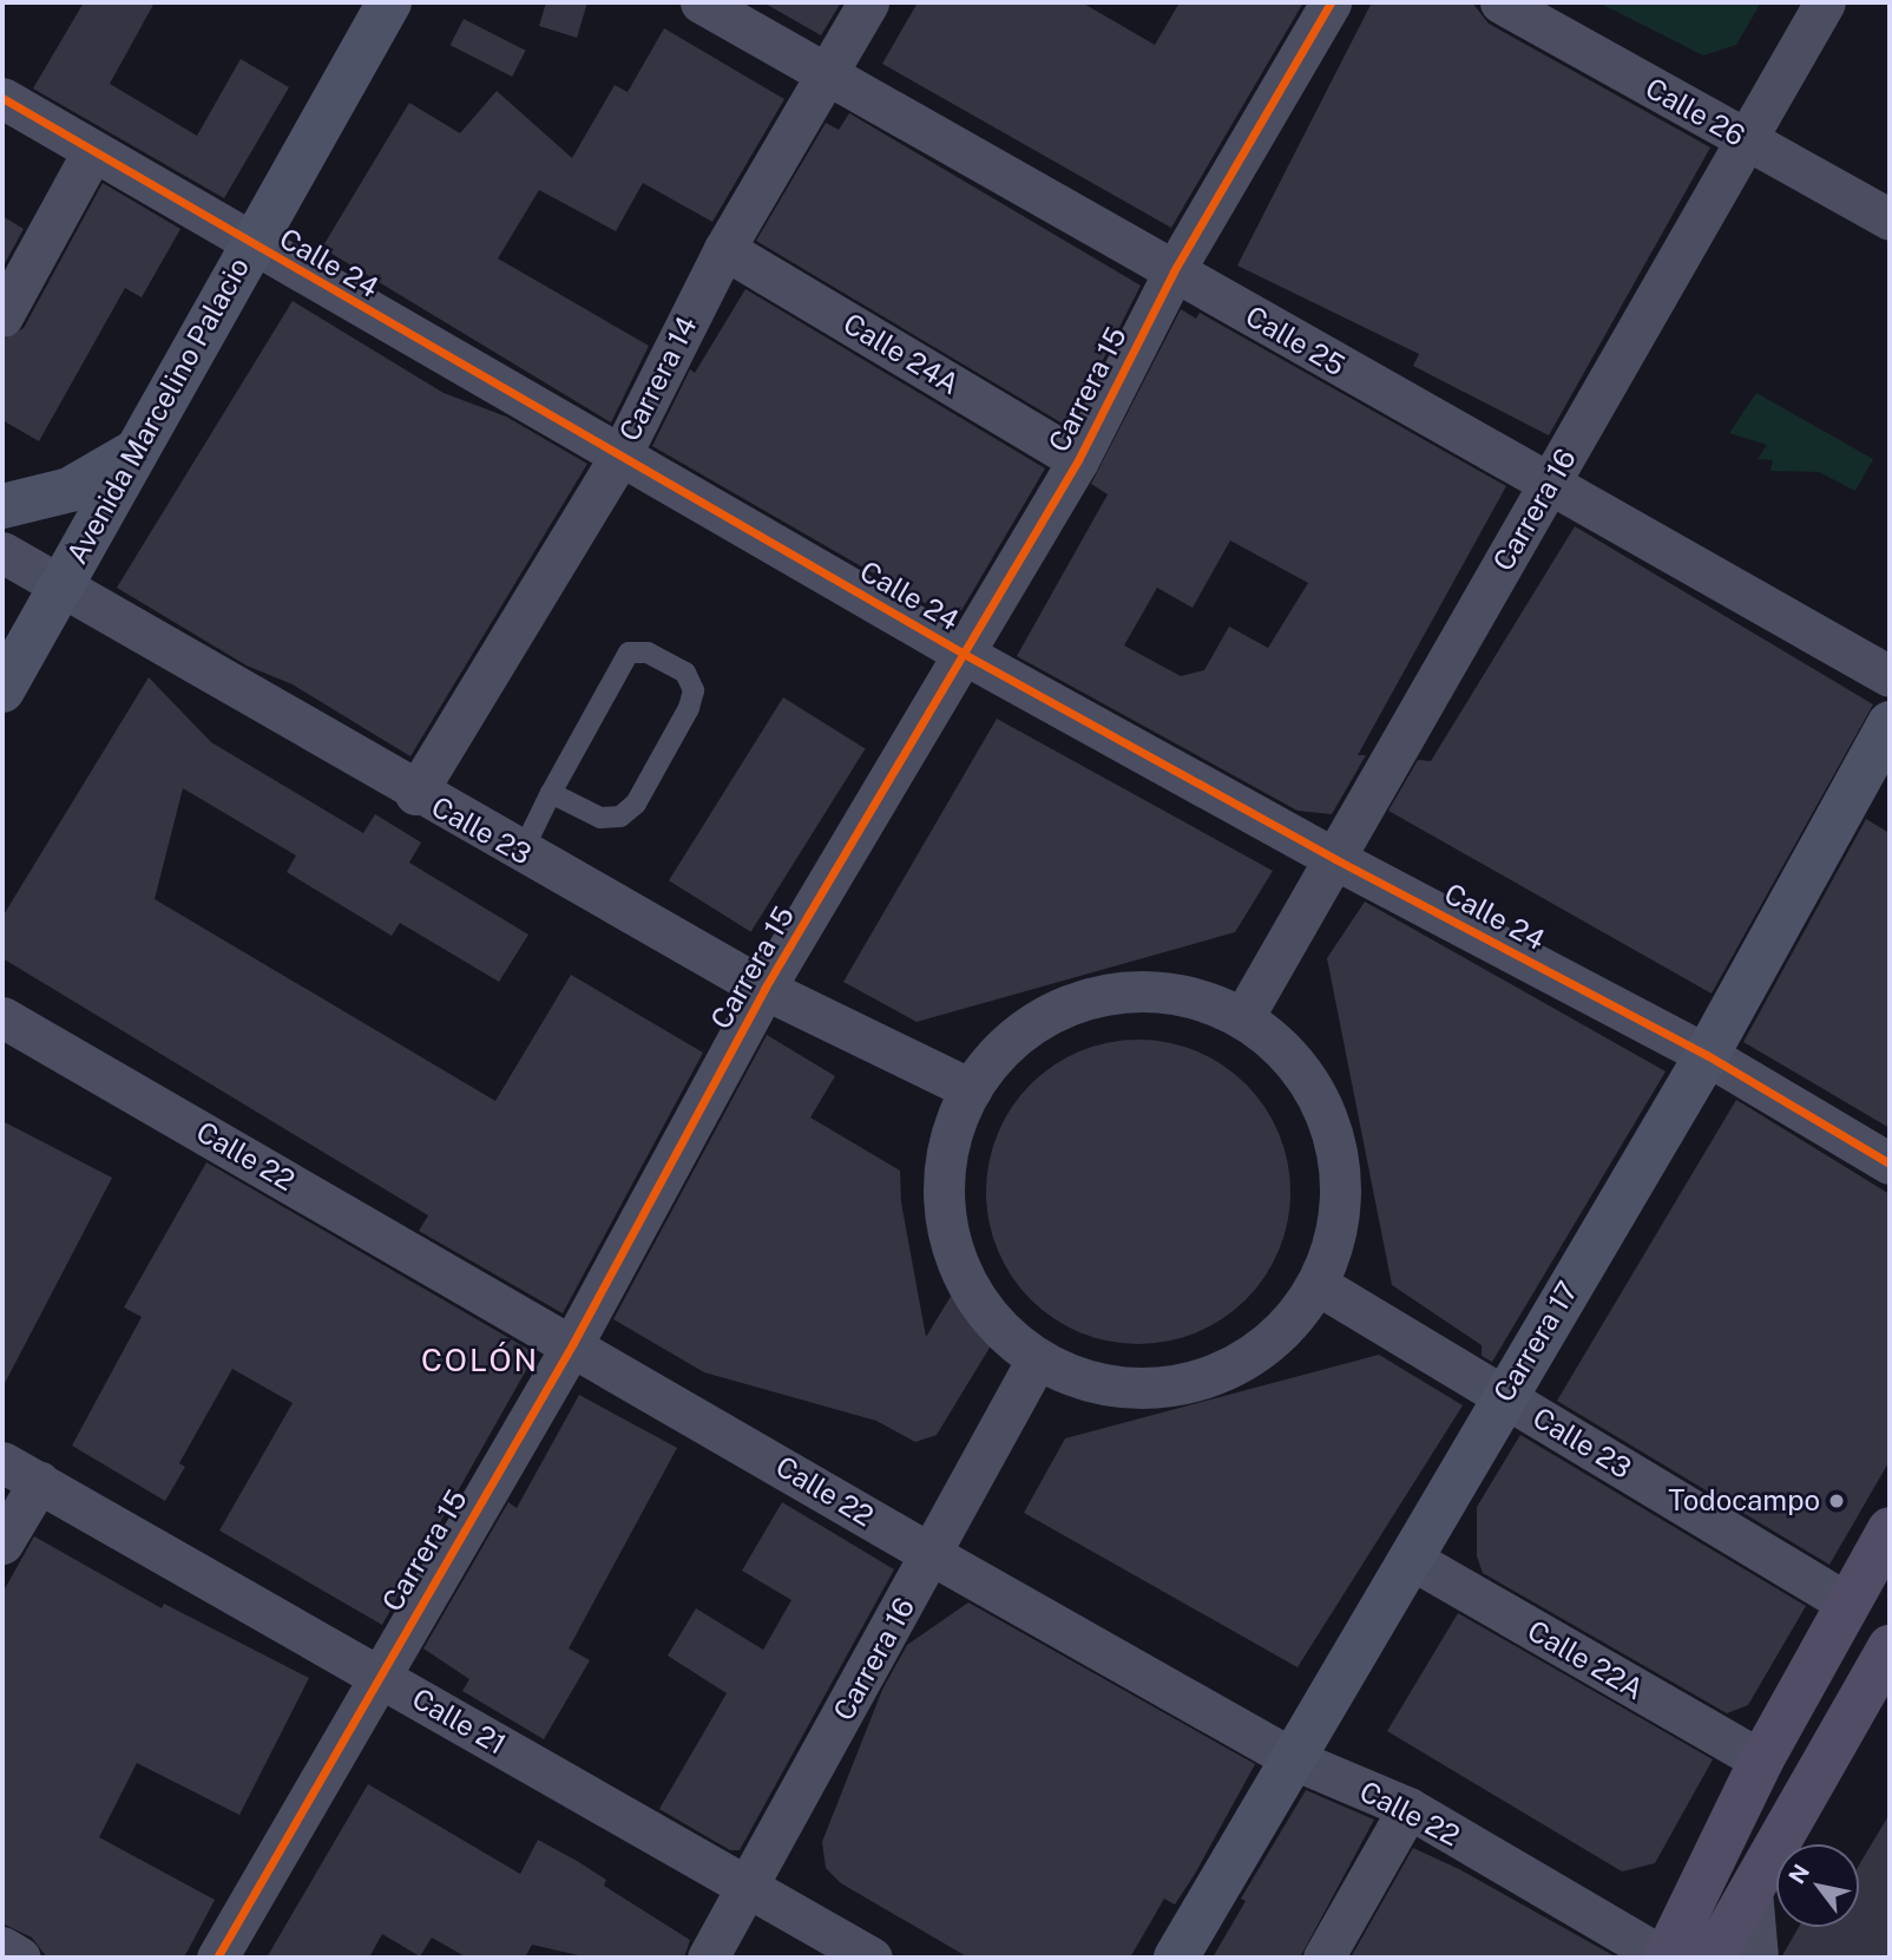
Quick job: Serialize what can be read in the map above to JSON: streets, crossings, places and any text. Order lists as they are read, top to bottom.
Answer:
{
  "streets": {
    "street": [
      "Calle 26",
      "Calle 24",
      "Calle 25",
      "Calle 24A",
      "Carrera 14",
      "Carrera 15",
      "Avenida Marcelino Palacio",
      "Carrera 16",
      "Calle 23",
      "Calle 22",
      "Carrera 17",
      "Calle 22A",
      "Calle 21"
    ]
  },
  "crossings": [
    ["Calle 26", "Carrera 16"],
    ["Calle 24", "Carrera 14"],
    ["Calle 24", "Carrera 15"],
    ["Calle 24", "Avenida Marcelino Palacio"],
    ["Calle 24", "Carrera 16"],
    ["Calle 24", "Carrera 17"],
    ["Calle 25", "Carrera 14"],
    ["Calle 25", "Carrera 15"],
    ["Calle 25", "Carrera 16"],
    ["Calle 24A", "Carrera 14"],
    ["Calle 24A", "Carrera 15"],
    ["Carrera 14", "Calle 23"],
    ["Carrera 15", "Calle 23"],
    ["Carrera 15", "Calle 22"],
    ["Carrera 15", "Calle 21"],
    ["Avenida Marcelino Palacio", "Calle 23"],
    ["Carrera 16", "Calle 22"],
    ["Carrera 16", "Calle 21"],
    ["Calle 23", "Carrera 17"],
    ["Calle 22", "Carrera 17"],
    ["Carrera 17", "Calle 22A"]
  ],
  "districts": ["COLÓN"],
  "places": ["Todocampo"],
  "north": "top left"
}
